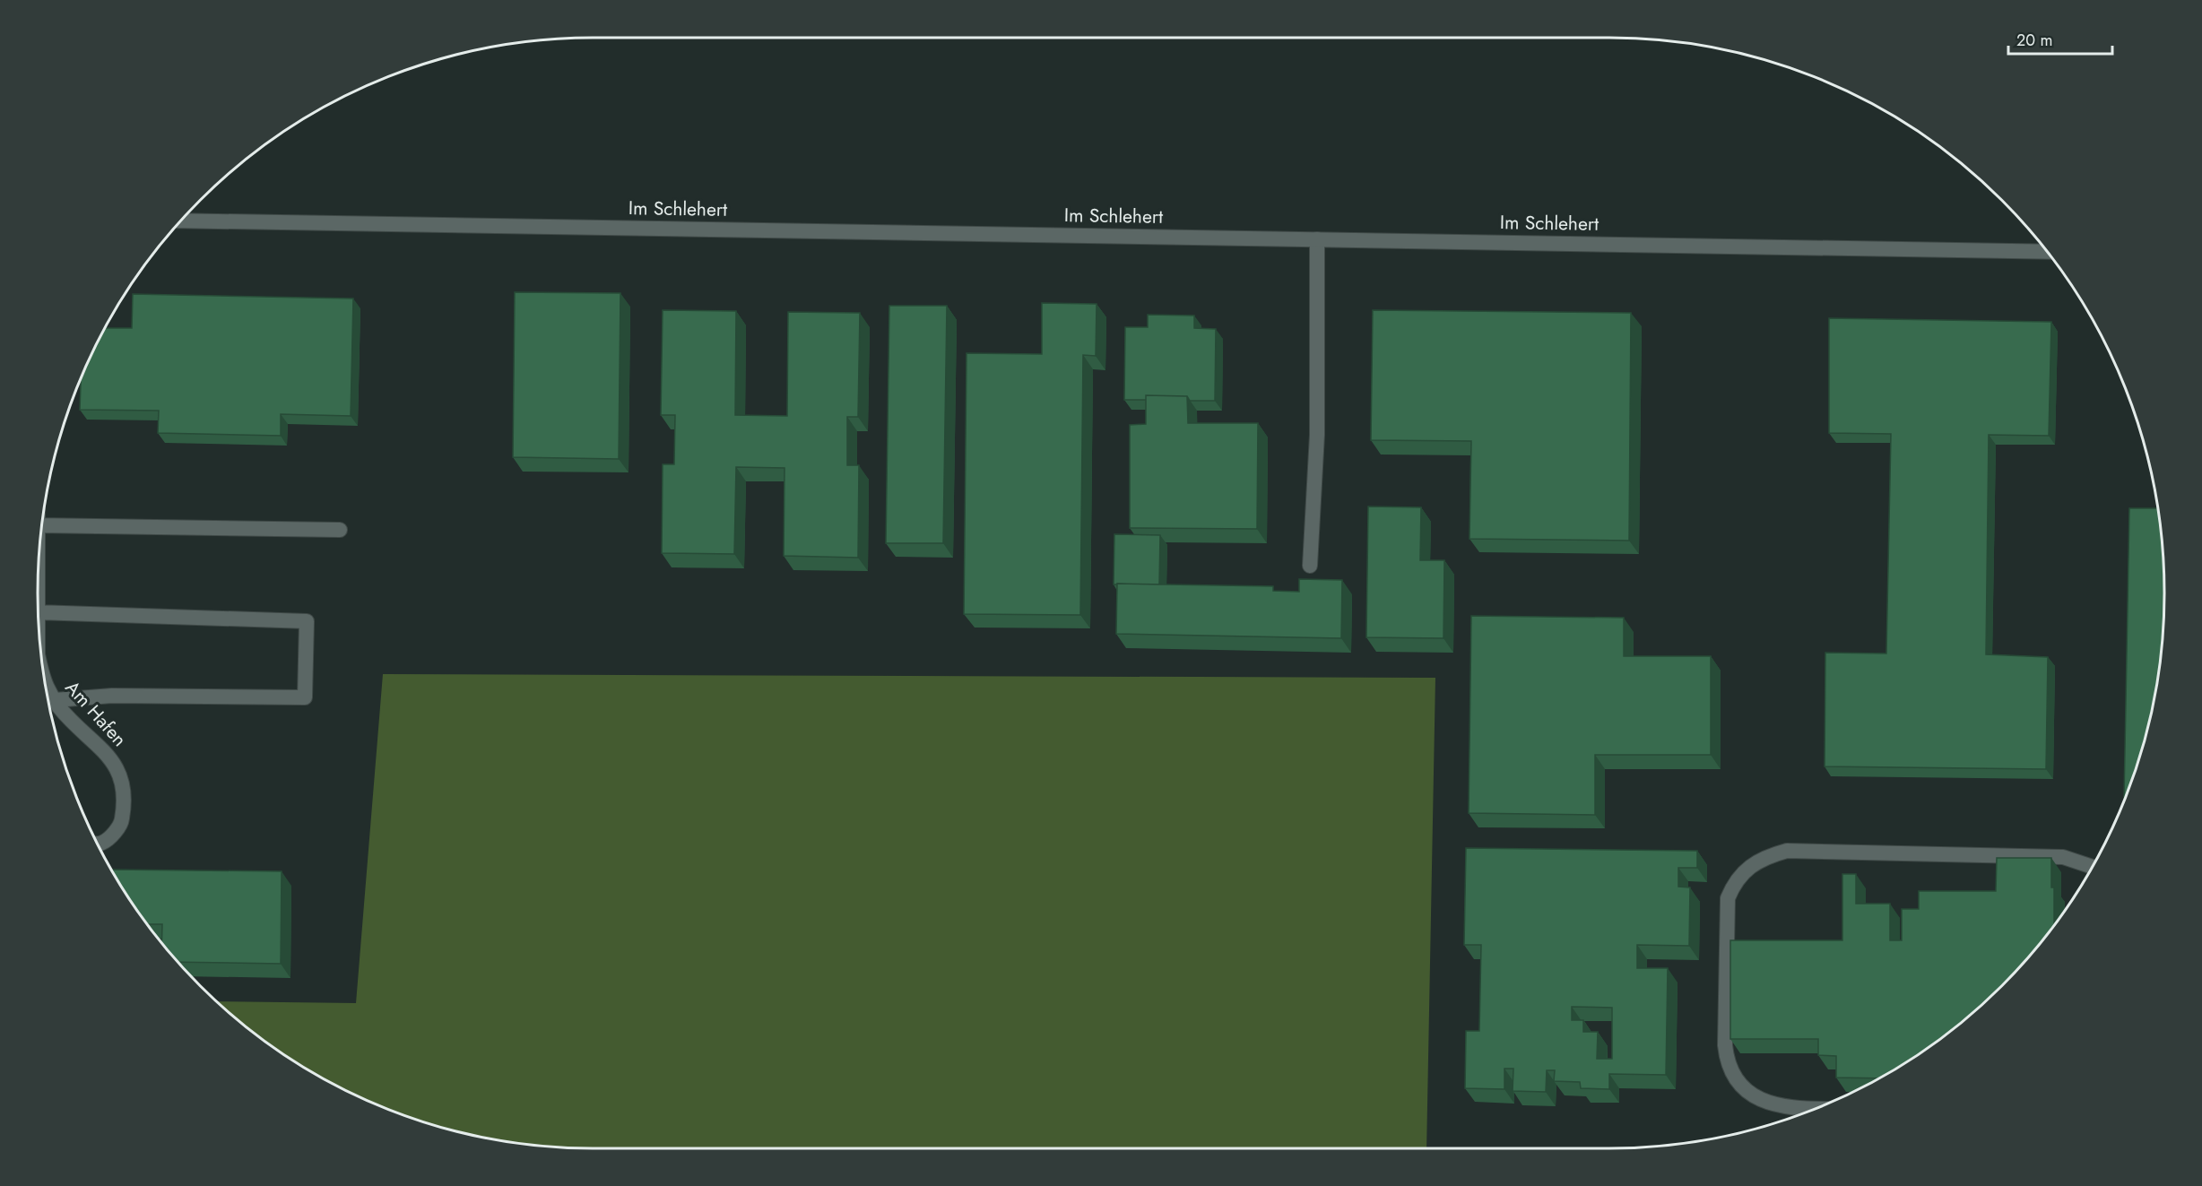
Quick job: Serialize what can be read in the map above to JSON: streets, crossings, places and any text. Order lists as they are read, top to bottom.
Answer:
{
  "streets": {
    "street": ["Im Schlehert", "Am Hafen"]
  },
  "scale_bar": "20 m"
}
